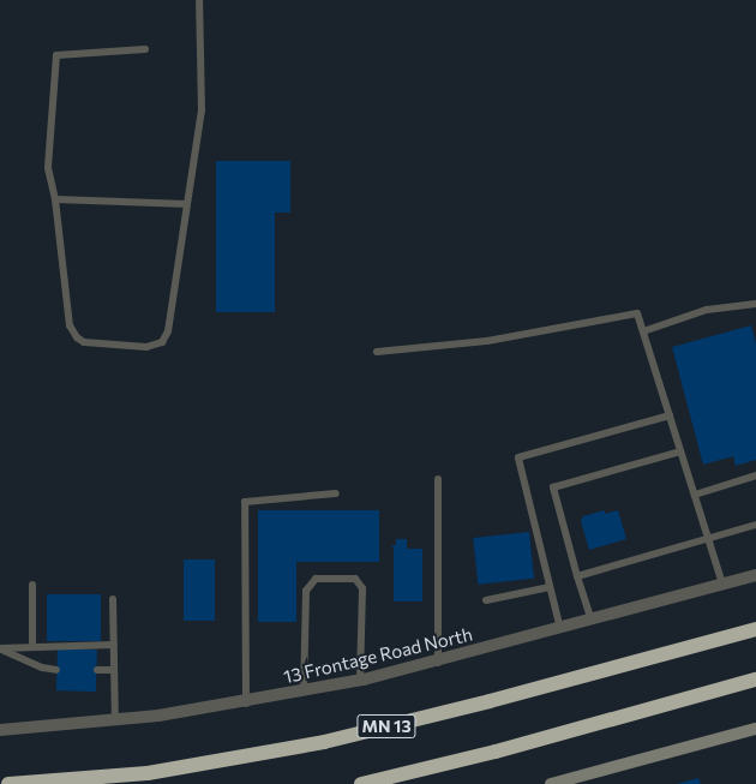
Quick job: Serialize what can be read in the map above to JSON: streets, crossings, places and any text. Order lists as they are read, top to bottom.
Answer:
{
  "streets": {
    "highway": ["MN 13"],
    "street": ["13 Frontage Road North"]
  }
}
